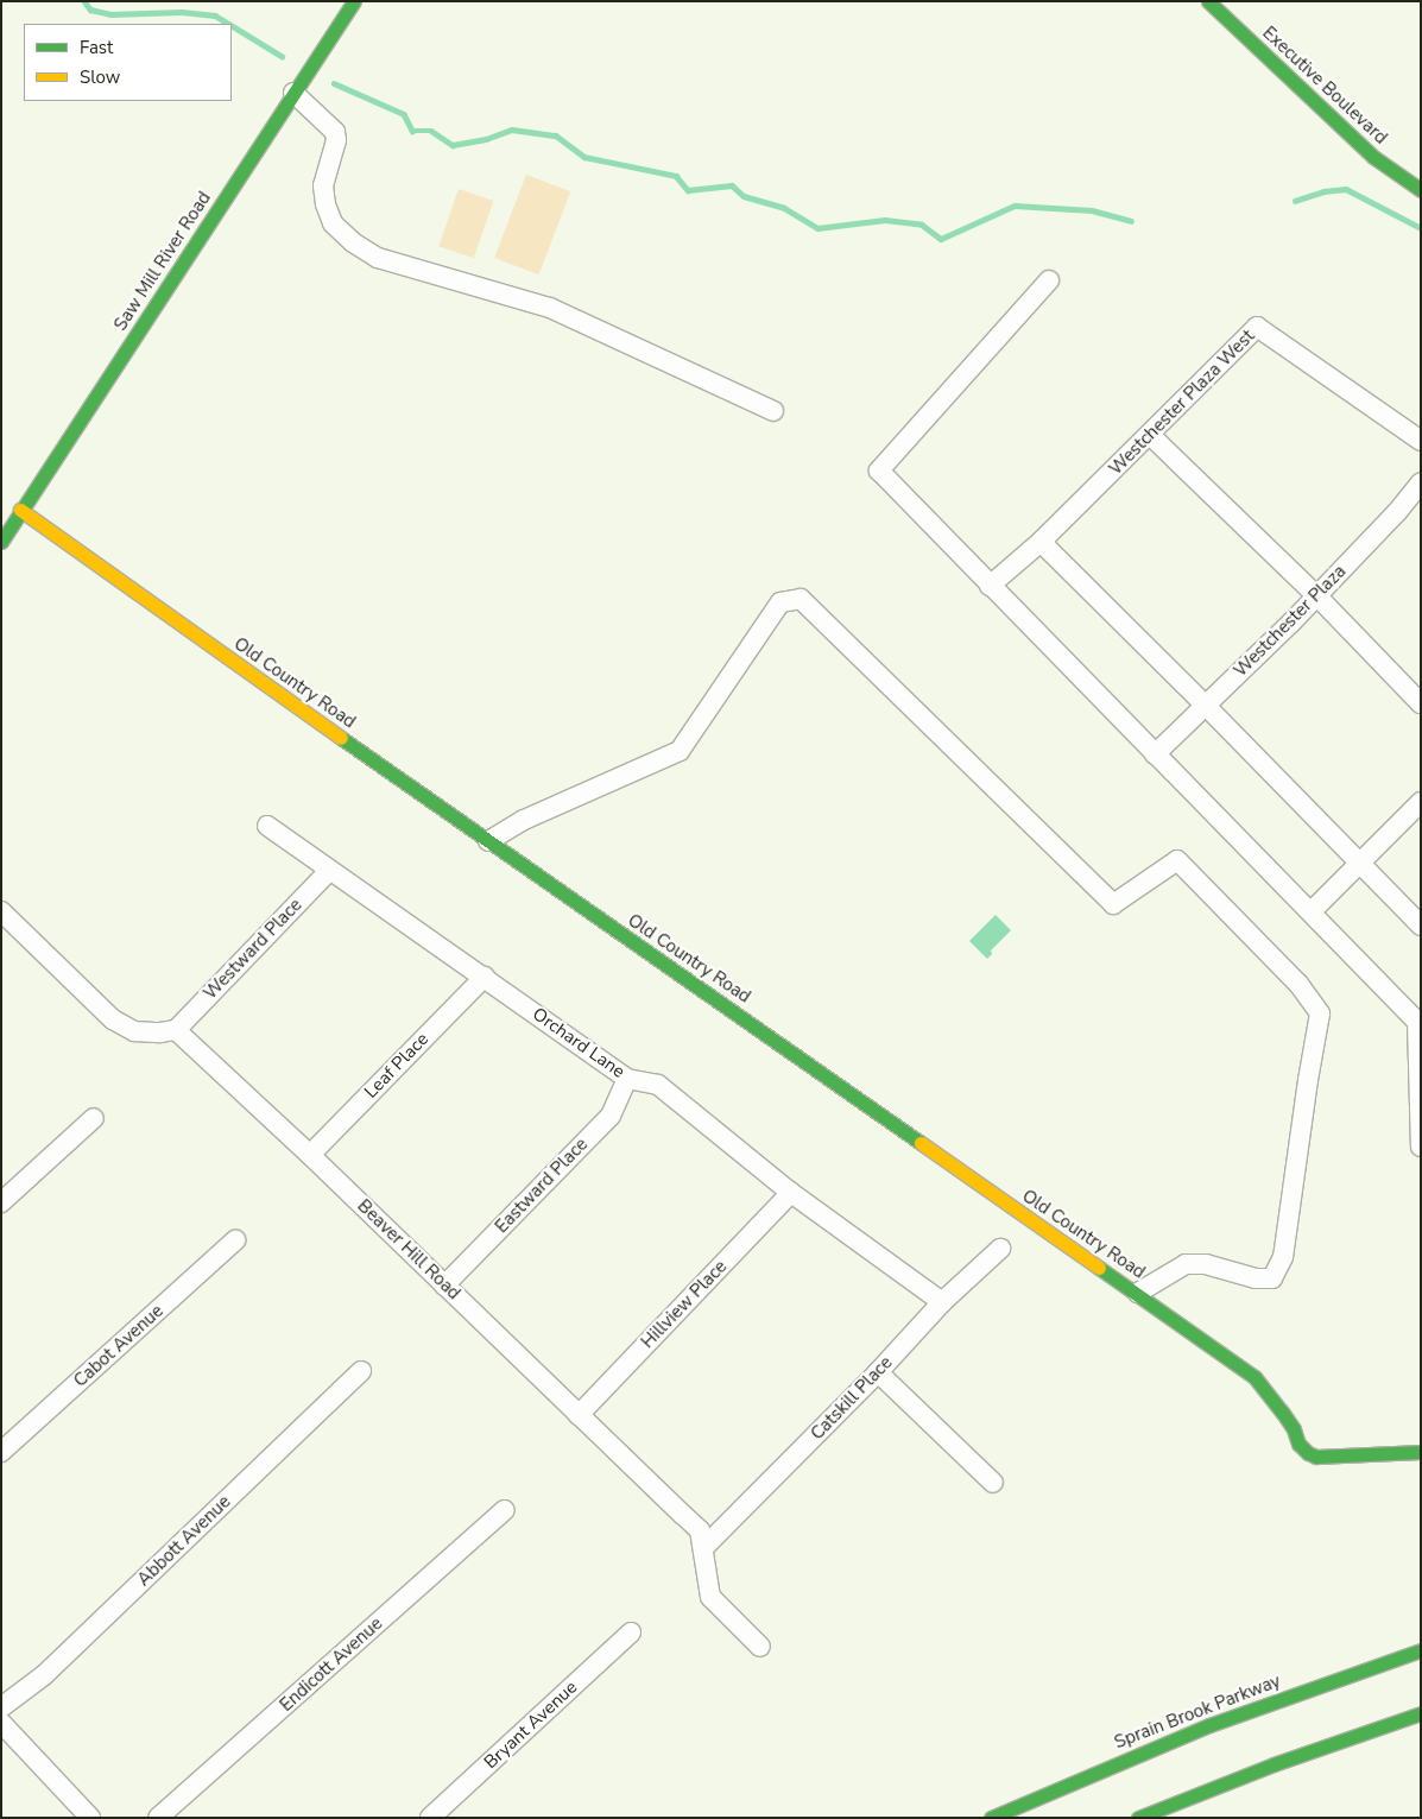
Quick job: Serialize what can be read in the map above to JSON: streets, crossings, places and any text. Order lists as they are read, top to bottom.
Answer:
{
  "streets": {
    "main road": [
      "Executive Boulevard",
      "Saw Mill River Road",
      "Old Country Road",
      "Sprain Brook Parkway"
    ],
    "street": [
      "Westchester Plaza West",
      "Westchester Plaza",
      "Westward Place",
      "Orchard Lane",
      "Leaf Place",
      "Eastward Place",
      "Beaver Hill Road",
      "Hillview Place",
      "Cabot Avenue",
      "Catskill Place",
      "Abbott Avenue",
      "Endicott Avenue",
      "Bryant Avenue"
    ]
  },
  "crossings": [
    ["Saw Mill River Road", "Old Country Road"],
    ["Westward Place", "Orchard Lane"],
    ["Westward Place", "Beaver Hill Road"],
    ["Orchard Lane", "Leaf Place"],
    ["Orchard Lane", "Eastward Place"],
    ["Orchard Lane", "Hillview Place"],
    ["Orchard Lane", "Catskill Place"],
    ["Leaf Place", "Beaver Hill Road"],
    ["Eastward Place", "Beaver Hill Road"],
    ["Beaver Hill Road", "Hillview Place"],
    ["Beaver Hill Road", "Catskill Place"]
  ],
  "legend": ["Fast", "Slow"]
}
